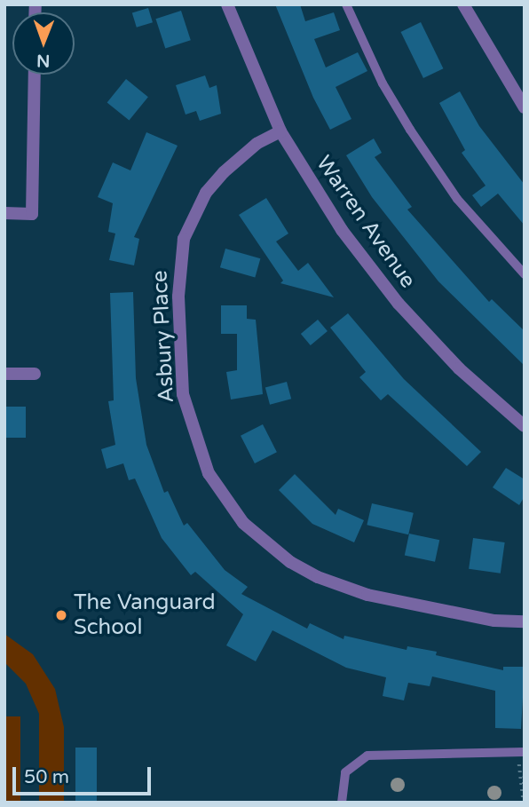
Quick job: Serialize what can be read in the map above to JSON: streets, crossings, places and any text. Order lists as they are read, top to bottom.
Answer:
{
  "streets": {
    "street": ["Warren Avenue", "Asbury Place"]
  },
  "crossings": [
    ["Warren Avenue", "Asbury Place"]
  ],
  "places": ["The Vanguard School"],
  "scale_bar": "50 m",
  "north": "bottom"
}
